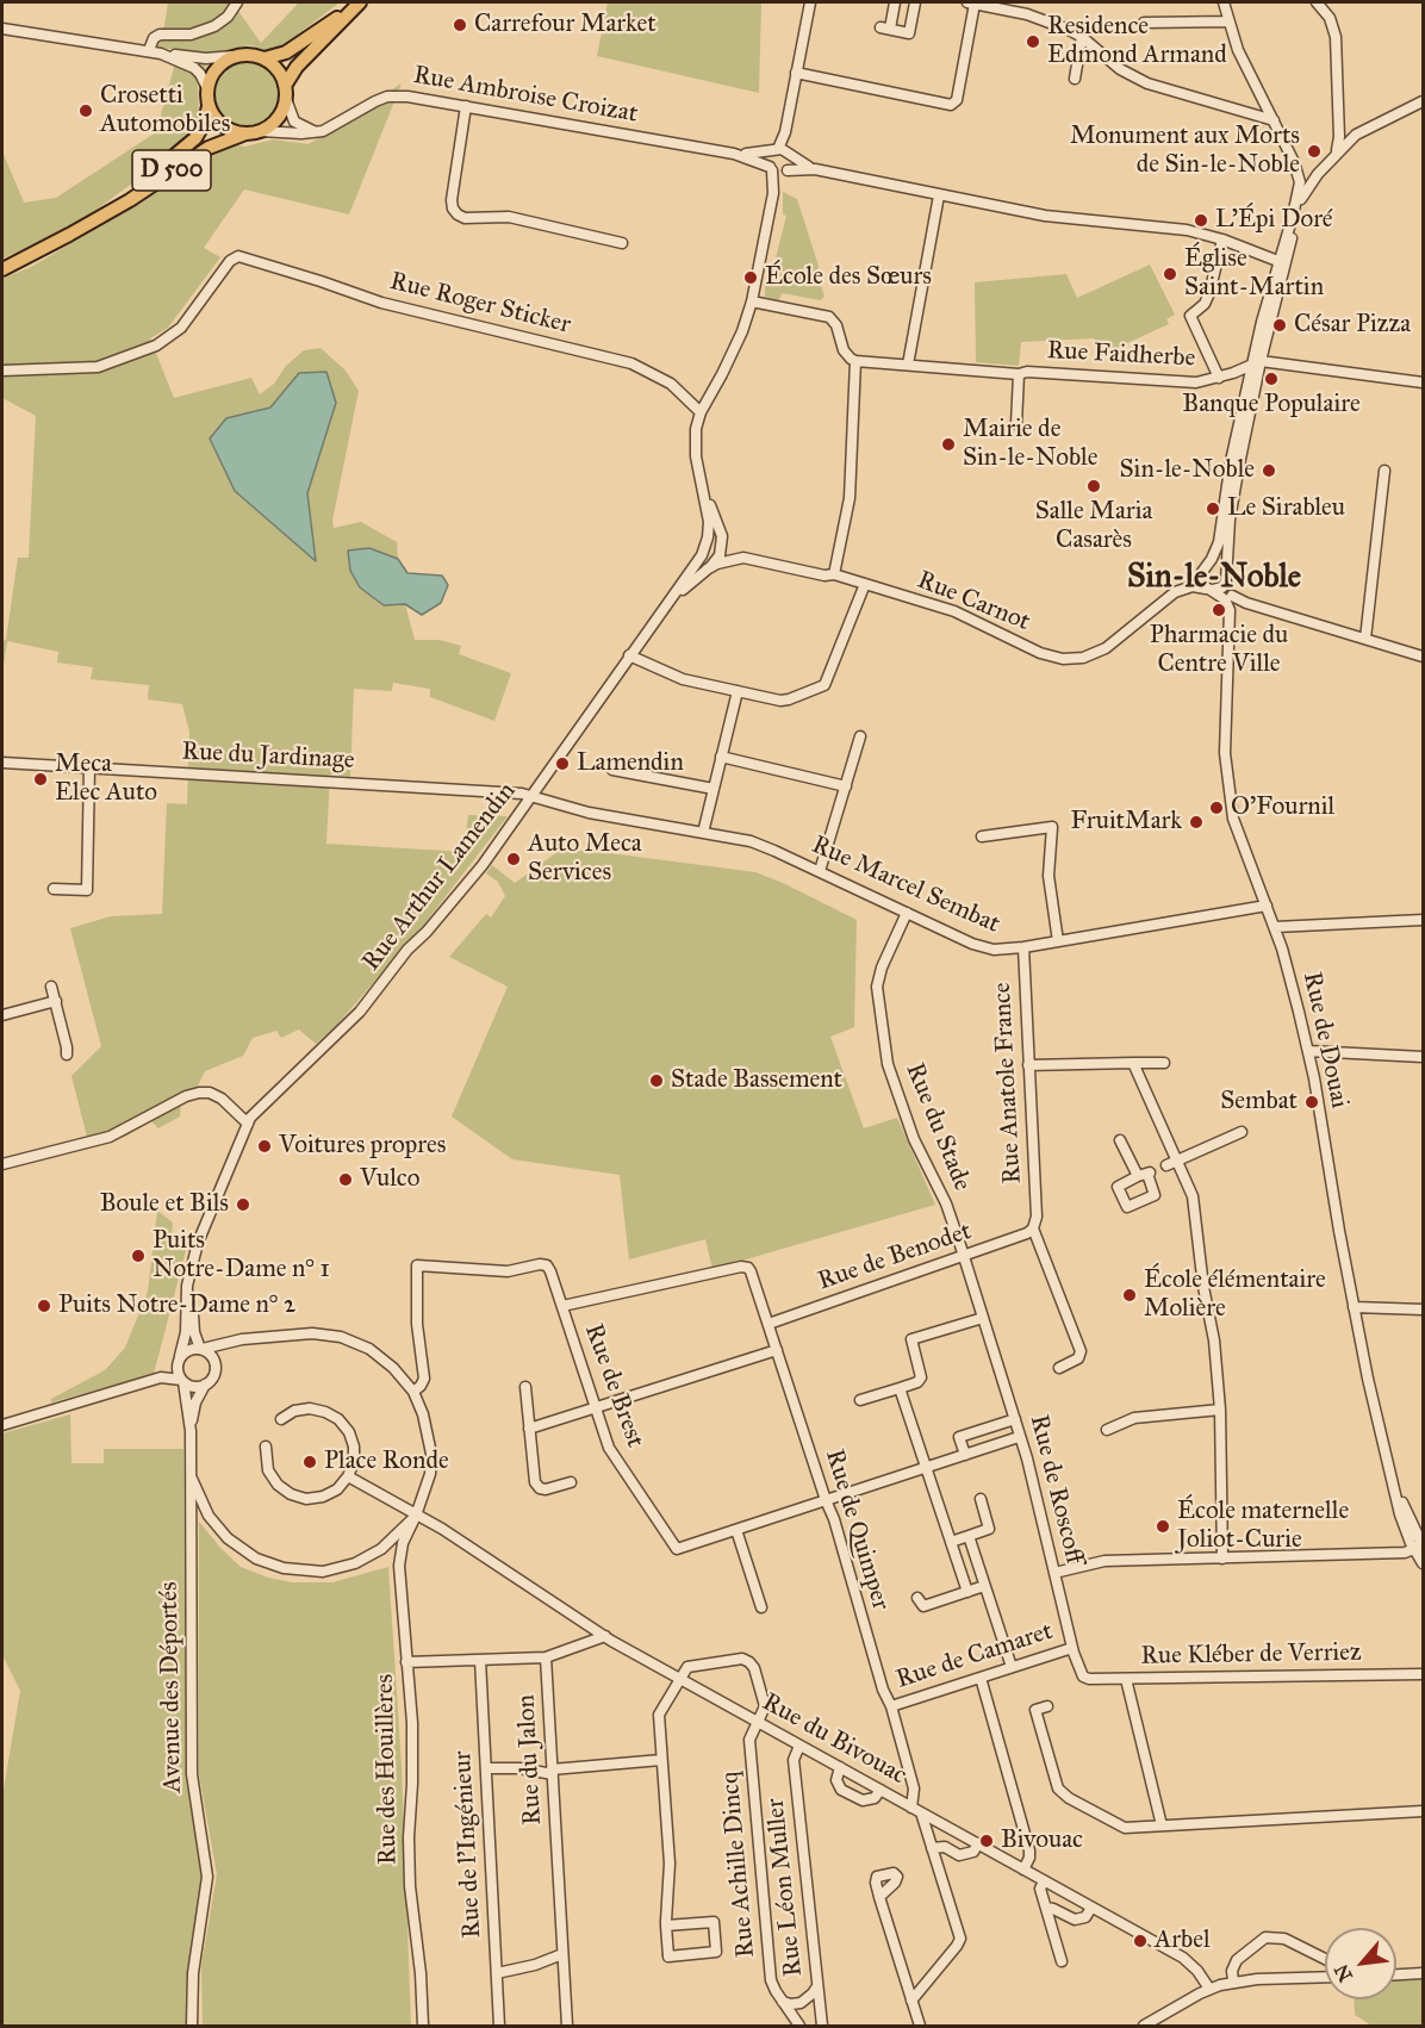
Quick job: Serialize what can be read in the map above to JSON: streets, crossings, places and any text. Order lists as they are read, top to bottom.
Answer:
{
  "streets": {
    "main road": ["D 500"],
    "street": [
      "Rue Ambroise Croizat",
      "Rue Roger Sticker",
      "Rue Faidherbe",
      "Rue Carnot",
      "Rue du Jardinage",
      "Rue Arthur Lamendin",
      "Rue Marcel Sembat",
      "Rue de Douai",
      "Rue Anatole France",
      "Rue du Stade",
      "Rue de Benodet",
      "Rue de Brest",
      "Rue de Roscoff",
      "Rue de Quimper",
      "Rue Kléber de Verriez",
      "Rue de Camaret",
      "Avenue des Déportés",
      "Rue du Bivouac",
      "Rue du Jalon",
      "Rue des Houillères",
      "Rue de l'Ingénieur",
      "Rue Achille Dincq",
      "Rue Léon Muller"
    ]
  },
  "crossings": [
    ["Rue Ambroise Croizat", "D 500"],
    ["Rue Carnot", "Rue de Douai"],
    ["Rue du Jardinage", "Rue Arthur Lamendin"],
    ["Rue du Jardinage", "Rue Marcel Sembat"],
    ["Rue Arthur Lamendin", "Rue Marcel Sembat"],
    ["Rue Marcel Sembat", "Rue de Douai"],
    ["Rue Marcel Sembat", "Rue Anatole France"],
    ["Rue Marcel Sembat", "Rue du Stade"],
    ["Rue Anatole France", "Rue de Benodet"],
    ["Rue du Stade", "Rue de Benodet"],
    ["Rue du Stade", "Rue de Roscoff"],
    ["Rue de Benodet", "Rue de Quimper"],
    ["Rue de Brest", "Rue de Quimper"],
    ["Rue de Brest", "Avenue des Déportés"],
    ["Rue de Brest", "Rue du Bivouac"],
    ["Rue de Brest", "Rue des Houillères"],
    ["Rue de Roscoff", "Rue Kléber de Verriez"],
    ["Rue de Roscoff", "Rue de Camaret"],
    ["Rue de Quimper", "Rue de Camaret"],
    ["Rue de Quimper", "Rue du Bivouac"],
    ["Avenue des Déportés", "Rue du Bivouac"],
    ["Avenue des Déportés", "Rue des Houillères"],
    ["Rue du Bivouac", "Rue des Houillères"],
    ["Rue du Bivouac", "Rue Achille Dincq"],
    ["Rue du Bivouac", "Rue Léon Muller"]
  ],
  "districts": ["Sin-le-Noble"],
  "places": [
    "Carrefour Market",
    "Residence Edmond Armand",
    "Crosetti Automobiles",
    "Monument aux Morts de Sin-le-Noble",
    "L'Épi Doré",
    "Église Saint-Martin",
    "École des Sœurs",
    "César Pizza",
    "Banque Populaire",
    "Mairie de Sin-le-Noble",
    "Sin-le-Noble",
    "Salle Maria Casarès",
    "Le Sirableu",
    "Pharmacie du Centre Ville",
    "Lamendin",
    "Meca Elec Auto",
    "O'Fournil",
    "FruitMark",
    "Auto Meca Services",
    "Stade Bassement",
    "Sembat",
    "Voitures propres",
    "Vulco",
    "Boule et Bils",
    "Puits Notre-Dame n° 1",
    "École élémentaire Molière",
    "Puits Notre-Dame n° 2",
    "Place Ronde",
    "École maternelle Joliot-Curie",
    "Bivouac",
    "Arbel"
  ],
  "north": "bottom left"
}
